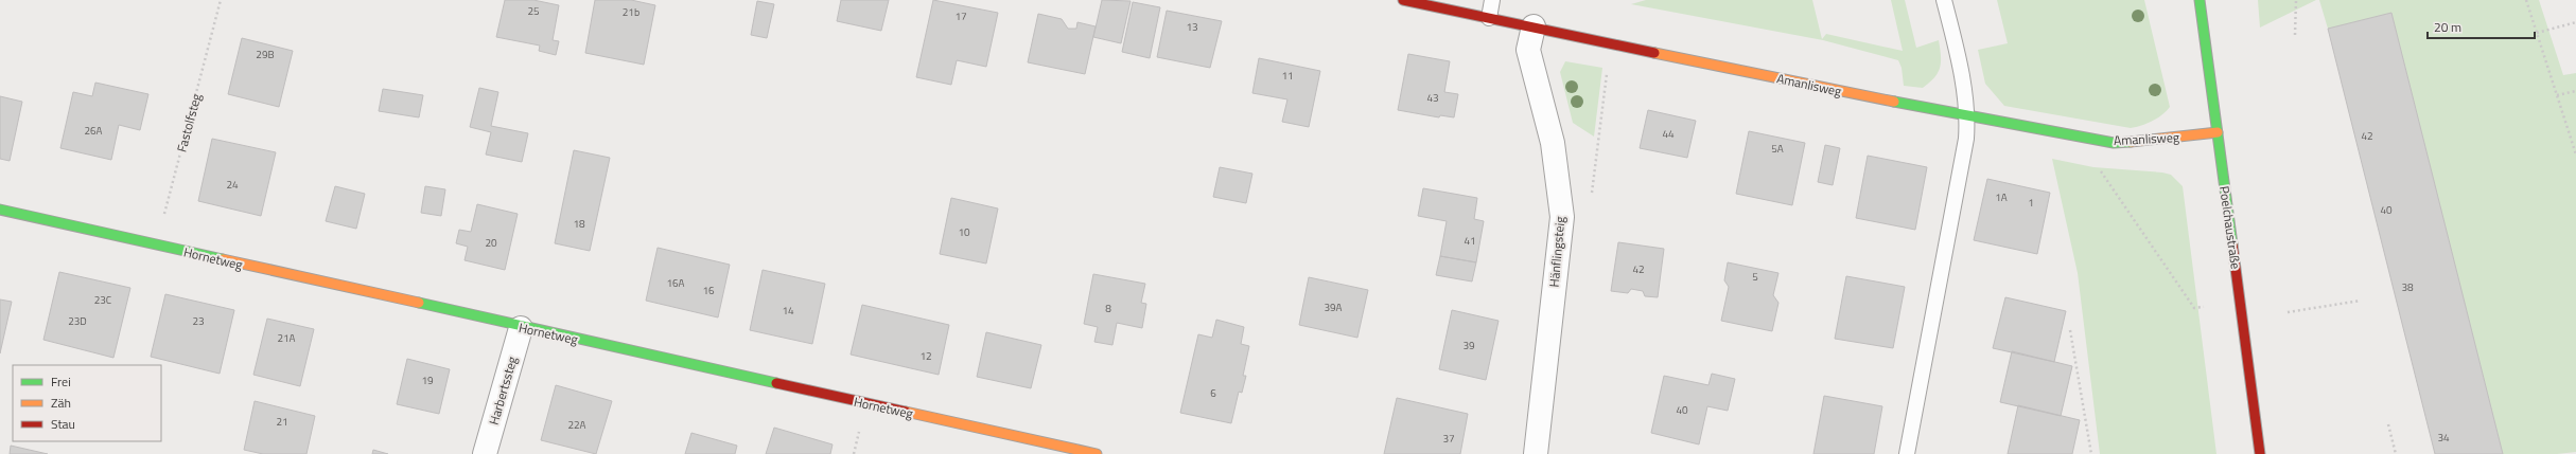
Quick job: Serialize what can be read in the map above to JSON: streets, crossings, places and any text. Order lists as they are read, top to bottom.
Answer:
{
  "streets": {
    "street": [
      "Amanlisweg",
      "Poelchaustraße",
      "Hänflingsteig",
      "Hornetweg",
      "Harbertssteg"
    ],
    "path": ["Fastolfsteg"]
  },
  "crossings": [
    ["Amanlisweg", "Poelchaustraße"],
    ["Amanlisweg", "Hänflingsteig"],
    ["Fastolfsteg", "Hornetweg"],
    ["Hornetweg", "Harbertssteg"]
  ],
  "house_numbers": [
    "25",
    "21b",
    "17",
    "13",
    "29B",
    "11",
    "43",
    "26A",
    "44",
    "42",
    "5A",
    "24",
    "1A",
    "1",
    "40",
    "18",
    "10",
    "41",
    "20",
    "42",
    "5",
    "16A",
    "38",
    "16",
    "23C",
    "39A",
    "8",
    "14",
    "23D",
    "23",
    "21A",
    "39",
    "12",
    "19",
    "6",
    "40",
    "21",
    "22A",
    "34",
    "37"
  ],
  "legend": ["Frei", "Zäh", "Stau"],
  "scale_bar": "20 m"
}
